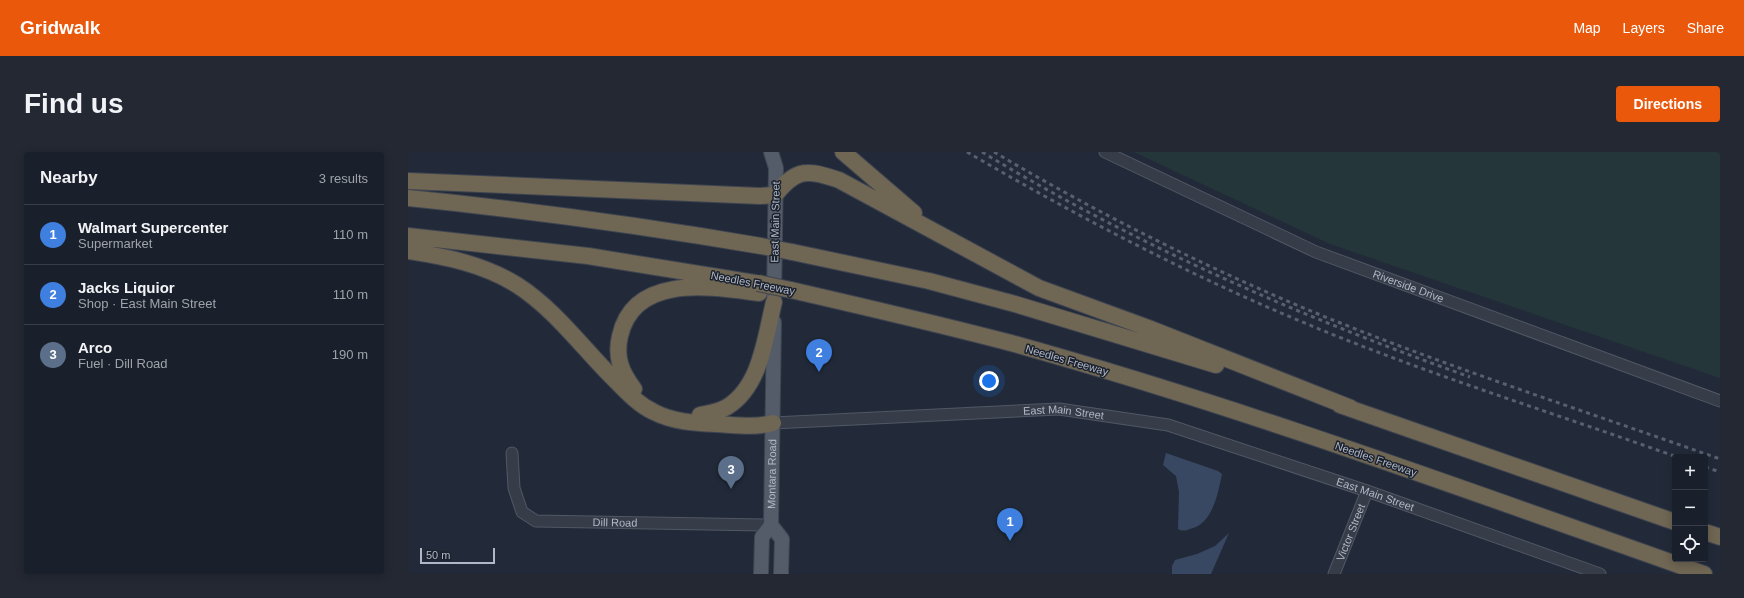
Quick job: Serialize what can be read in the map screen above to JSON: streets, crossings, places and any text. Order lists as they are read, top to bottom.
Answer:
{
  "streets": {
    "highway": ["Needles Freeway"],
    "main road": ["East Main Street", "Montara Road"],
    "street": ["Riverside Drive", "Dill Road", "Victor Street"]
  },
  "crossings": [
    ["East Main Street", "Montara Road"],
    ["East Main Street", "Victor Street"],
    ["Montara Road", "Dill Road"]
  ],
  "scale_bar": "50 m",
  "page": {
    "header": "Gridwalk",
    "nav": ["Map", "Layers", "Share"],
    "buttons": "Directions",
    "title": "Find us",
    "heading": ["Nearby", "3 results"],
    "list": [
      {
        "mark": "1",
        "name": "Walmart Supercenter",
        "note": "Supermarket",
        "value": "110 m"
      },
      {
        "mark": "2",
        "name": "Jacks Liquior",
        "note": "Shop · East Main Street",
        "value": "110 m"
      },
      {
        "mark": "3",
        "name": "Arco",
        "note": "Fuel · Dill Road",
        "value": "190 m"
      }
    ],
    "pins": ["2", "3", "1"],
    "map_buttons": ["+", "−"],
    "scale": "50 m"
  }
}
